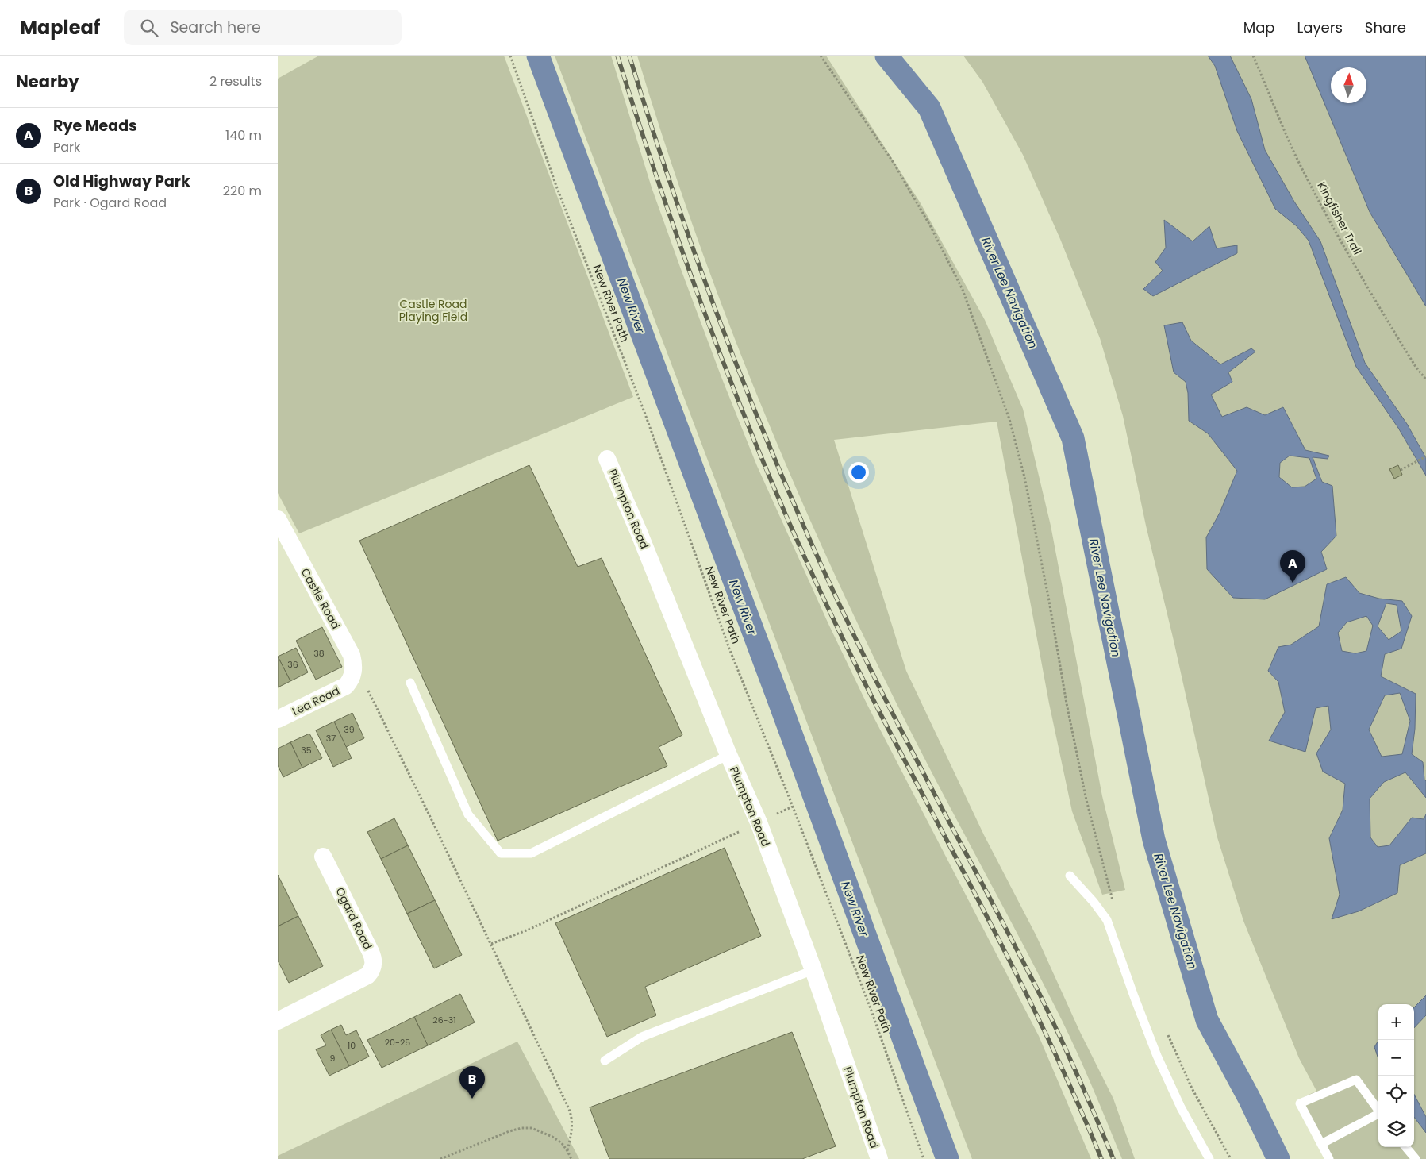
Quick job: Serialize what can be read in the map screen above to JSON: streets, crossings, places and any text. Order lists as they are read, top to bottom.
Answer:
{
  "streets": {
    "street": [
      "Plumpton Road",
      "Castle Road",
      "Lea Road",
      "Ogard Road"
    ],
    "path": ["Kingfisher Trail", "New River Path"]
  },
  "crossings": [
    ["Castle Road", "Lea Road"]
  ],
  "water": ["River Lee Navigation", "New River"],
  "parks": ["Castle Road Playing Field"],
  "house_numbers": [
    "38",
    "36",
    "39",
    "37",
    "35",
    "26-31",
    "20-25",
    "10",
    "9"
  ],
  "north": "top",
  "page": {
    "header": "Mapleaf",
    "search": "Search here",
    "nav": ["Map", "Layers", "Share"],
    "heading": ["Nearby", "2 results"],
    "list": [
      {
        "mark": "A",
        "name": "Rye Meads",
        "note": "Park",
        "value": "140 m"
      },
      {
        "mark": "B",
        "name": "Old Highway Park",
        "note": "Park · Ogard Road",
        "value": "220 m"
      }
    ],
    "pins": ["A", "B"],
    "map_buttons": ["+", "−"]
  }
}
